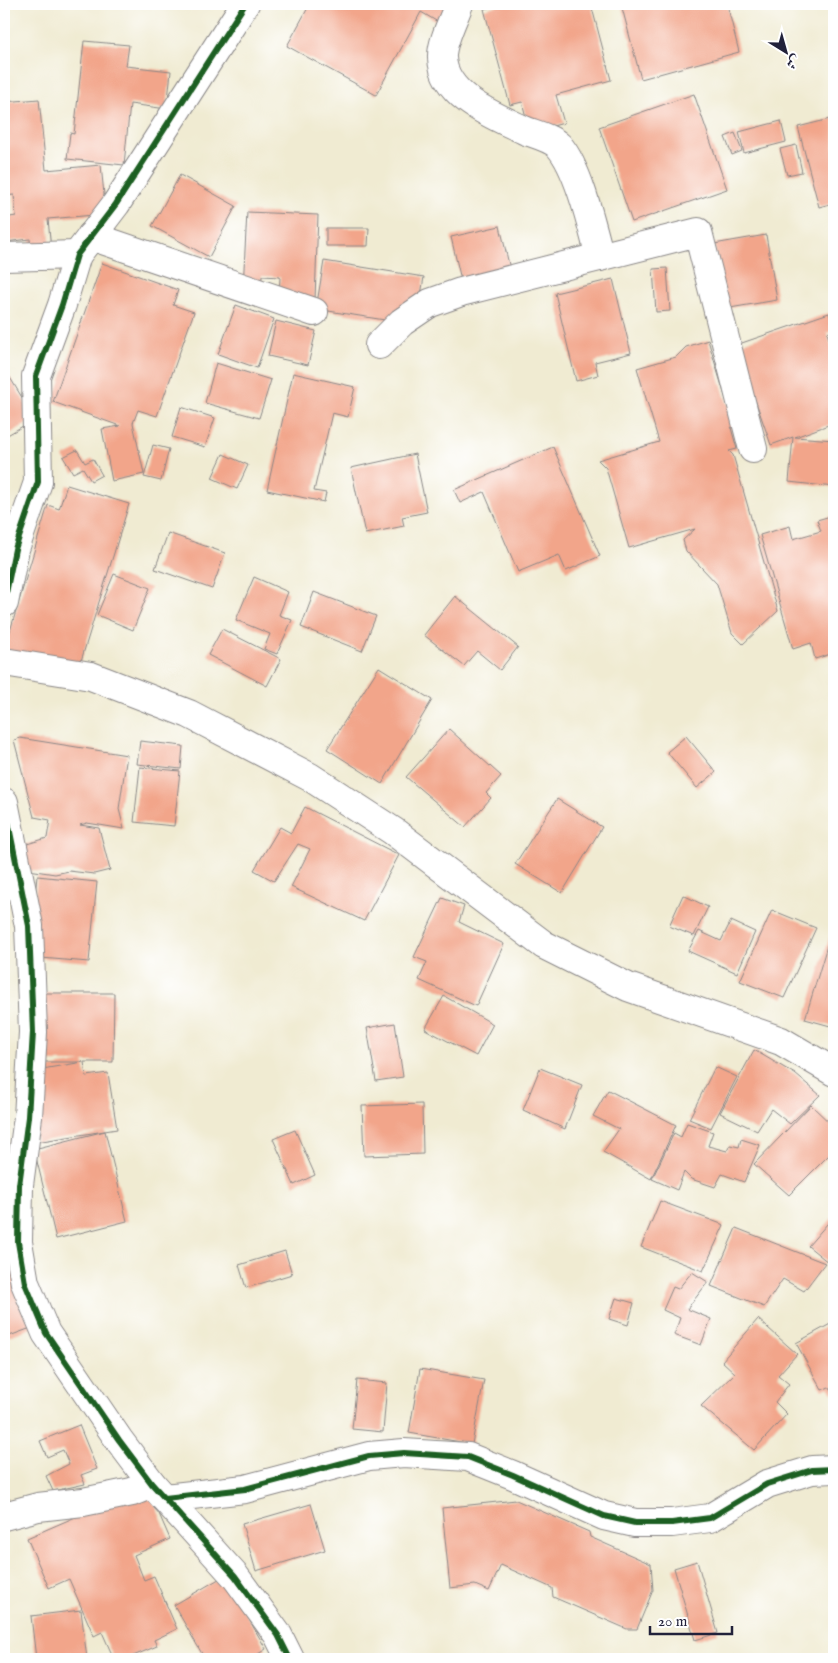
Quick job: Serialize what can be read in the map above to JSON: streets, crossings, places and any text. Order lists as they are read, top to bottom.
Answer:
{
  "scale_bar": "20 m",
  "north": "bottom right"
}
